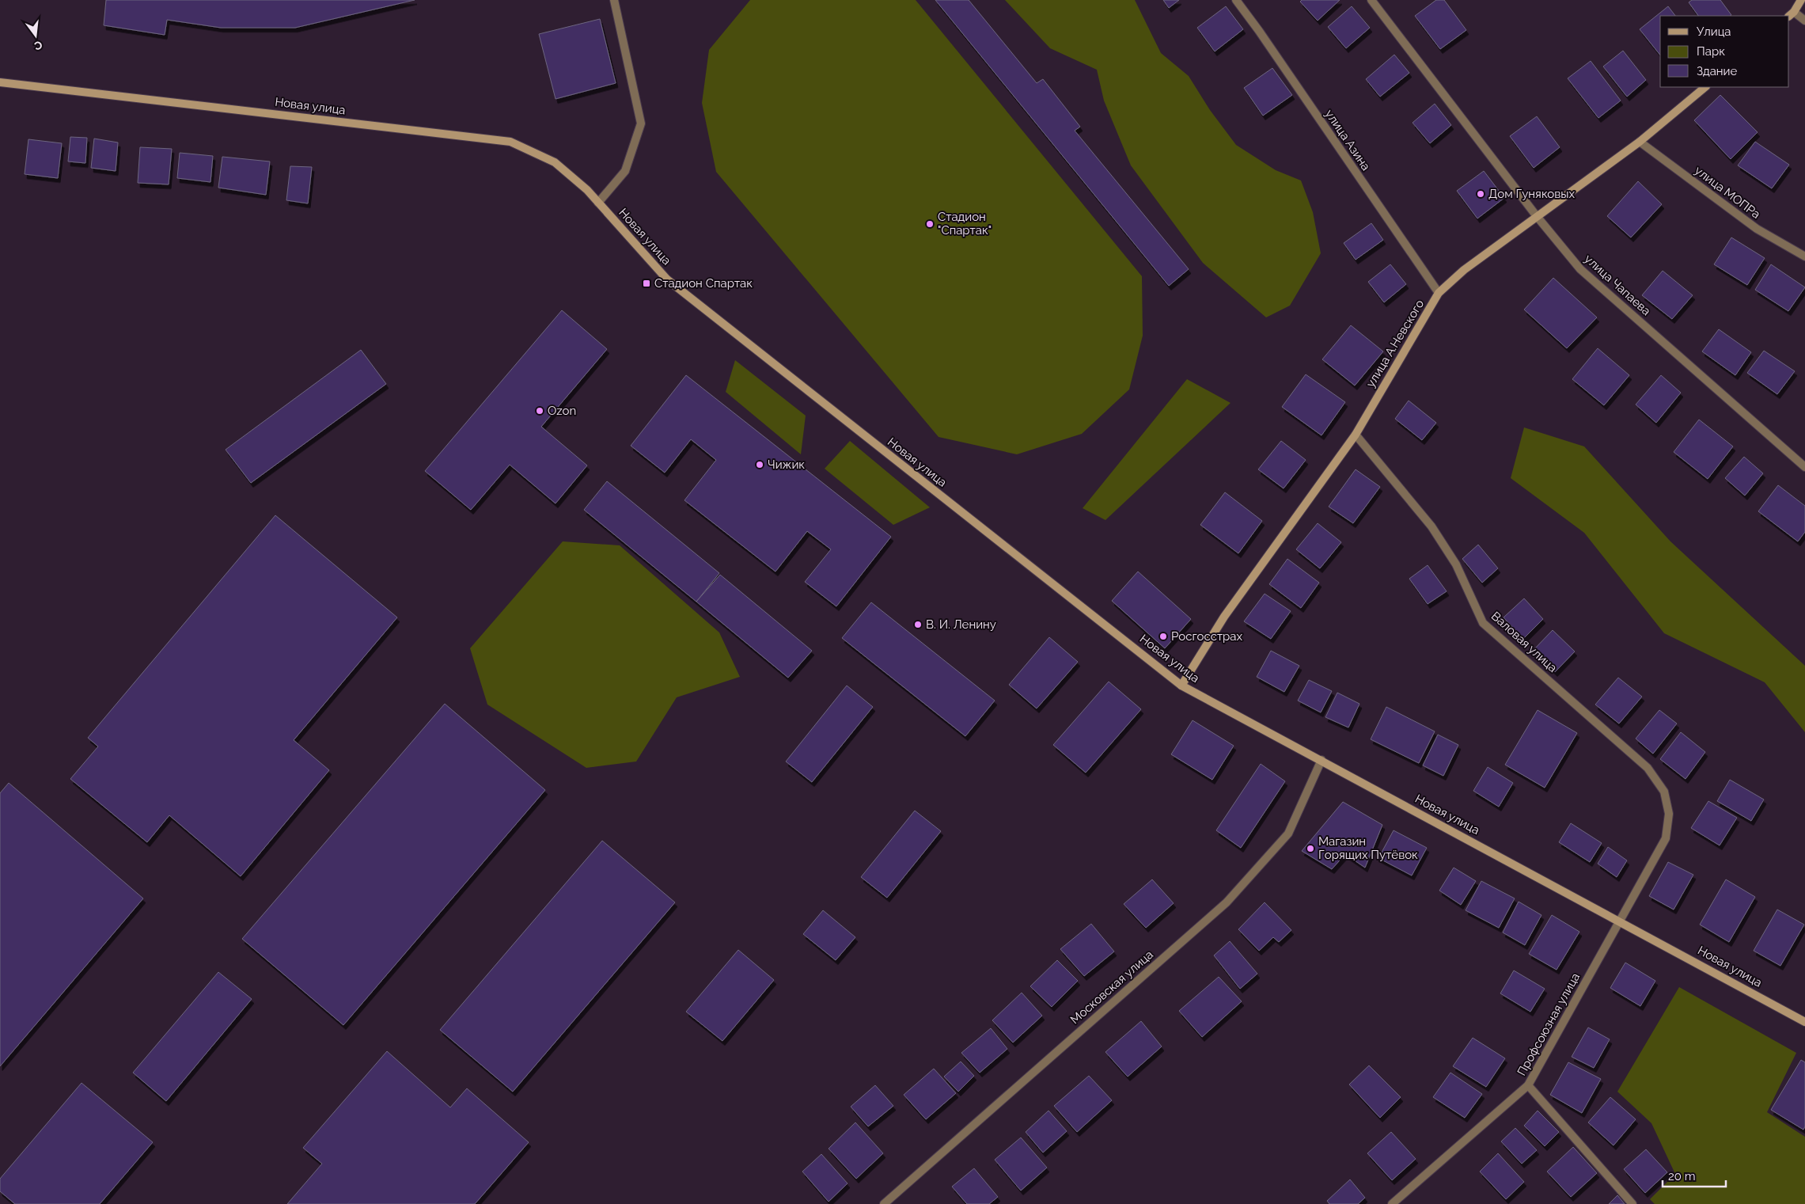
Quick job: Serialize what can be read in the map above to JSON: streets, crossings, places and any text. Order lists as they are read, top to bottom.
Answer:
{
  "streets": {
    "street": [
      "Новая улица",
      "улица Азина",
      "улица МОПРа",
      "улица Чапаева",
      "улица А.Невского",
      "Валовая улица",
      "Московская улица",
      "Профсоюзная улица"
    ]
  },
  "crossings": [
    ["Новая улица", "улица А.Невского"],
    ["Новая улица", "Валовая улица"],
    ["Новая улица", "Московская улица"],
    ["Новая улица", "Профсоюзная улица"],
    ["улица Азина", "улица А.Невского"],
    ["улица МОПРа", "улица А.Невского"],
    ["улица Чапаева", "улица А.Невского"],
    ["улица А.Невского", "Валовая улица"],
    ["Валовая улица", "Профсоюзная улица"]
  ],
  "places": {
    "other": [
      "Дом Гуняковых",
      "Стадион \"Спартак\"",
      "Ozon",
      "Чижик",
      "В. И. Ленину",
      "Росгосстрах",
      "Магазин Горящих Путёвок"
    ],
    "transit": ["Стадион Спартак"]
  },
  "legend": ["Улица", "Парк", "Здание"],
  "scale_bar": "20 m",
  "north": "bottom"
}
